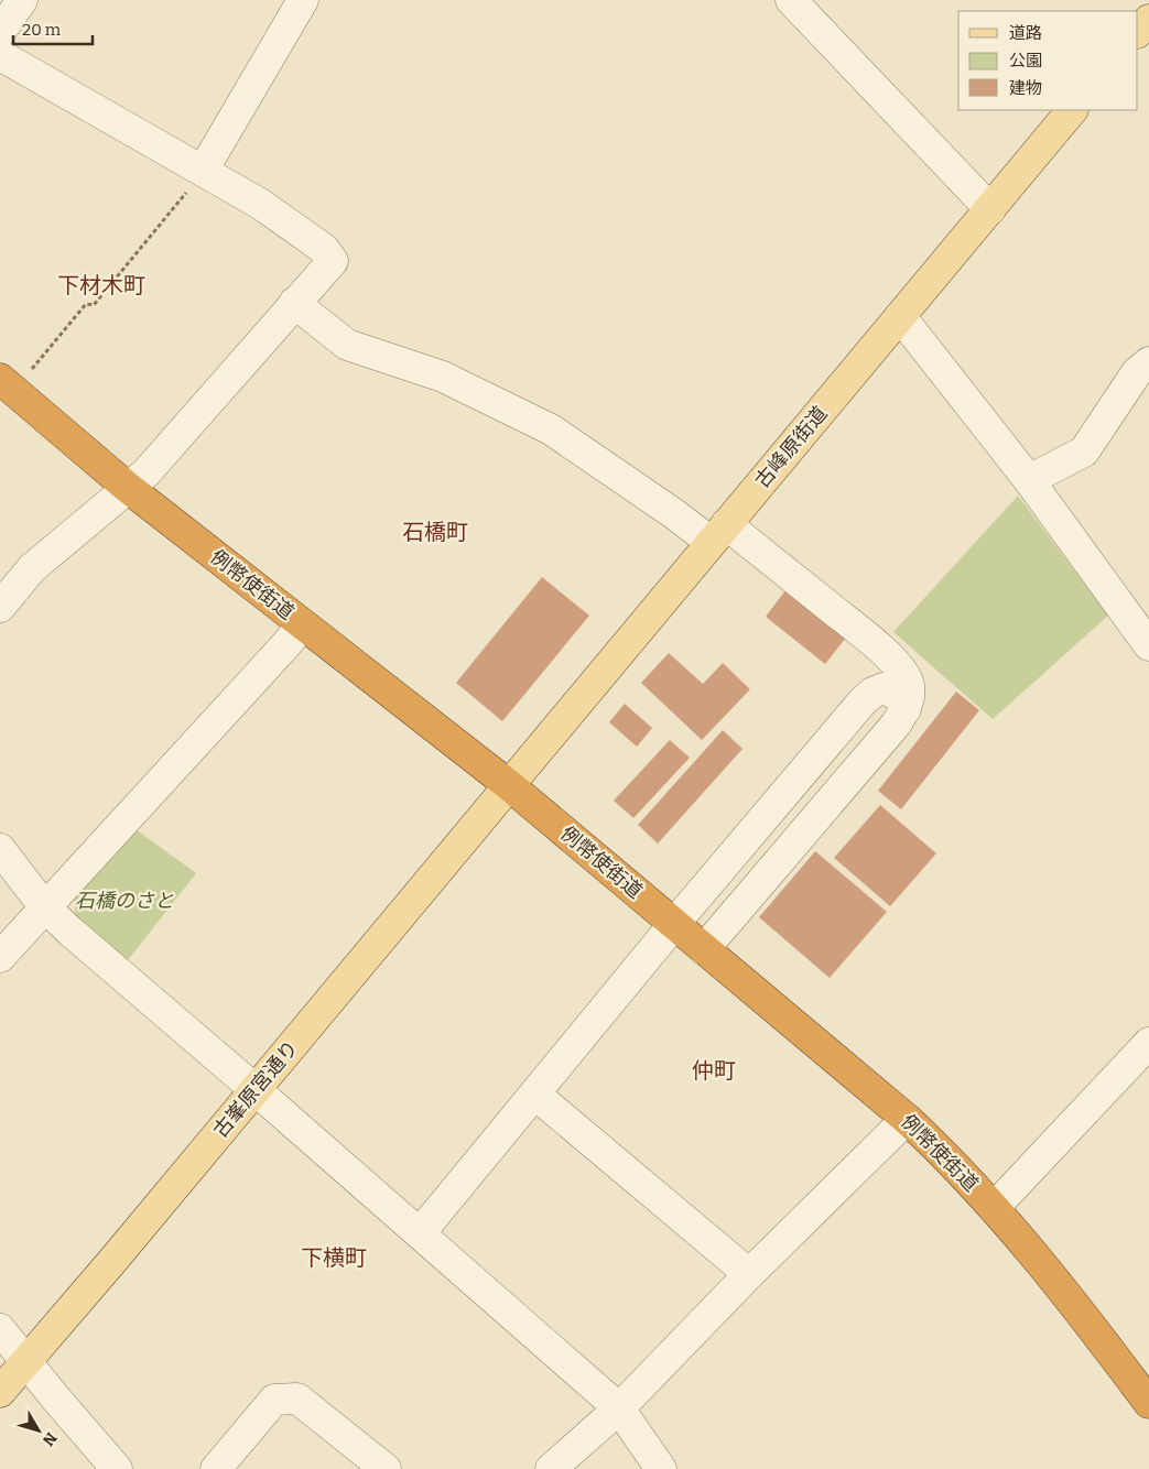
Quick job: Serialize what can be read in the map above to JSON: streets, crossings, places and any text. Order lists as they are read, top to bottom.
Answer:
{
  "streets": {
    "highway": ["例幣使街道"],
    "main road": ["古峰原街道", "古峯原宮通り"]
  },
  "crossings": [
    ["古峰原街道", "例幣使街道"],
    ["古峰原街道", "古峯原宮通り"],
    ["例幣使街道", "古峯原宮通り"]
  ],
  "districts": [
    "下材木町",
    "石橋町",
    "仲町",
    "下横町"
  ],
  "parks": ["石橋のさと"],
  "legend": ["道路", "公園", "建物"],
  "scale_bar": "20 m",
  "north": "bottom right"
}
